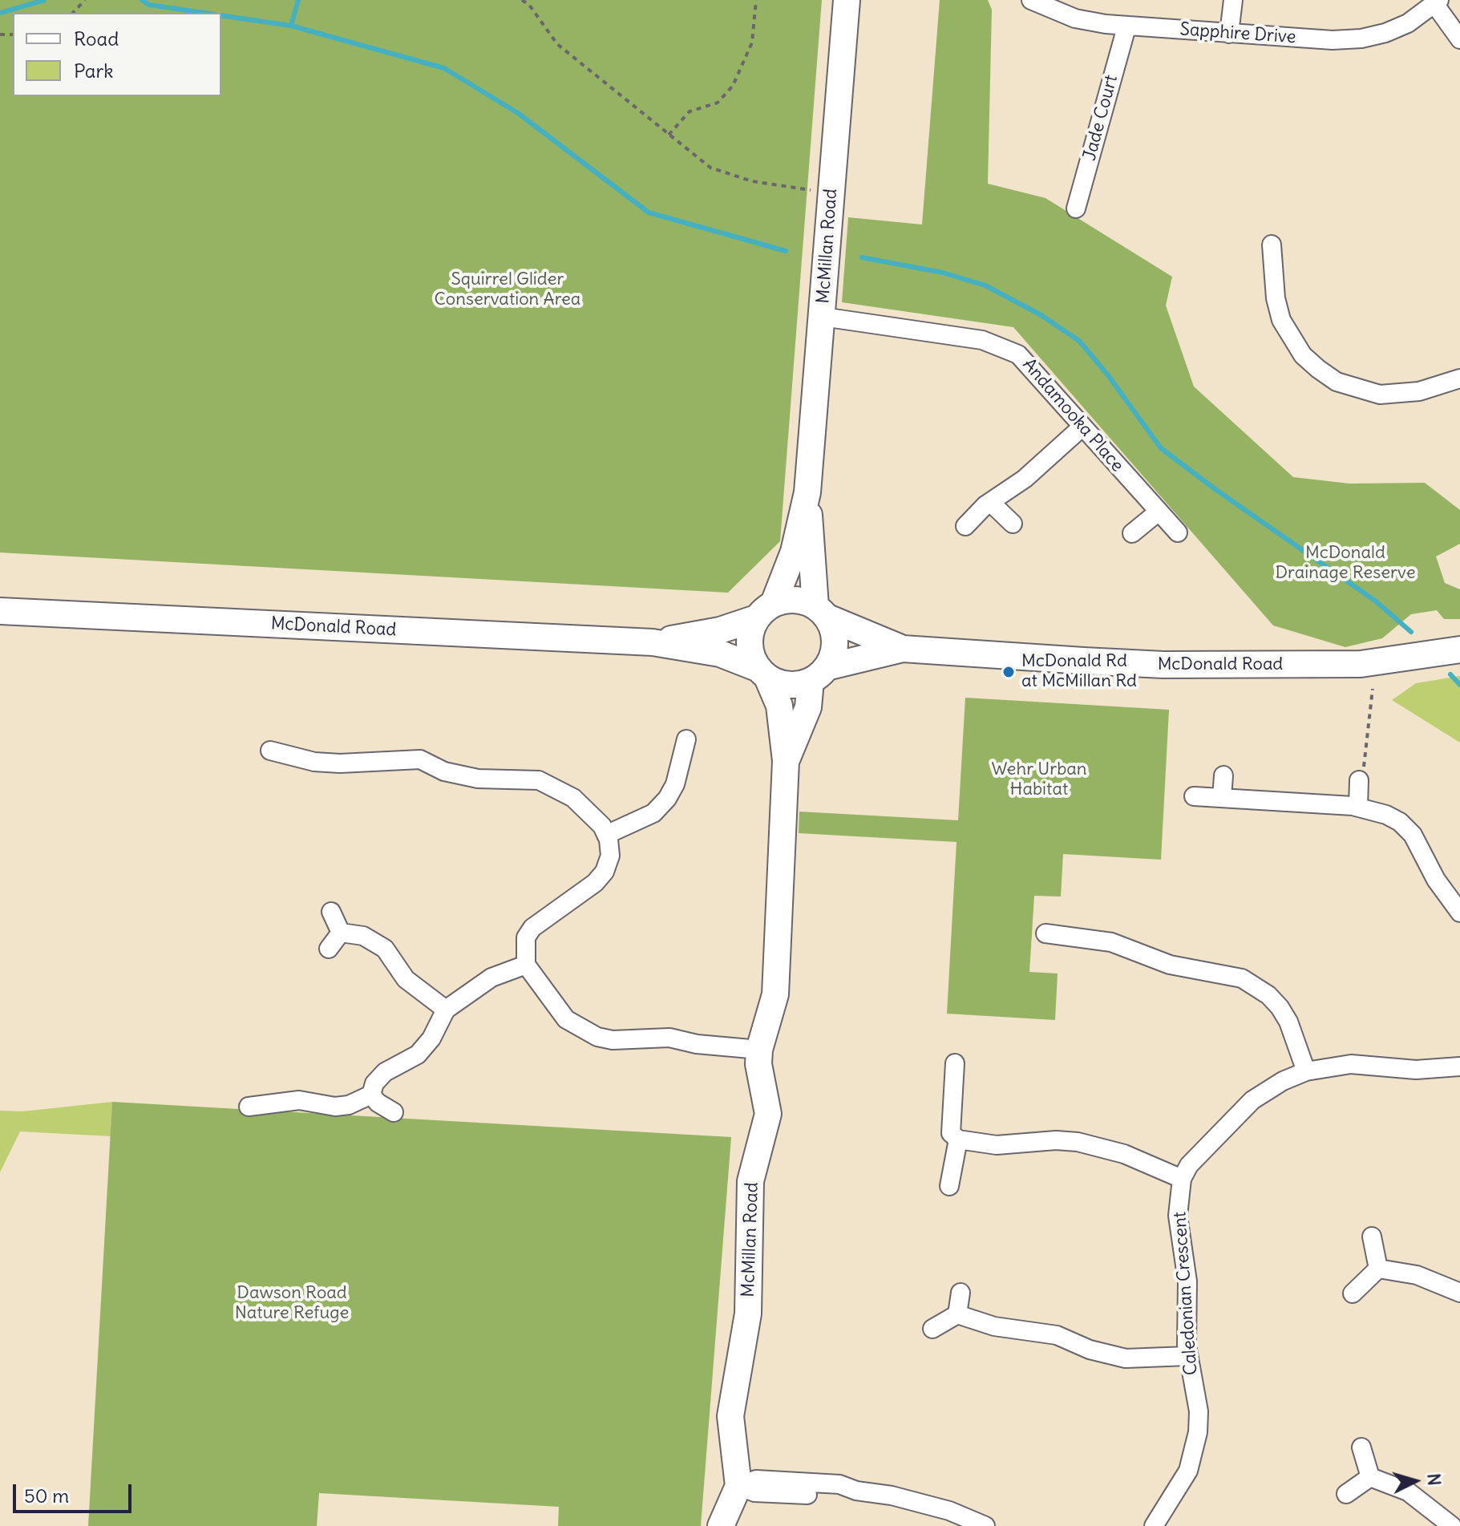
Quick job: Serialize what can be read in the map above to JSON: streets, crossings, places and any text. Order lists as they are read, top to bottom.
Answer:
{
  "streets": {
    "main road": ["McMillan Road", "McDonald Road"],
    "street": [
      "Sapphire Drive",
      "Jade Court",
      "Andamooka Place",
      "Caledonian Crescent"
    ]
  },
  "crossings": [
    ["Sapphire Drive", "Jade Court"],
    ["McMillan Road", "Andamooka Place"],
    ["McMillan Road", "McDonald Road"]
  ],
  "parks": [
    "Squirrel Glider Conservation Area",
    "McDonald Drainage Reserve",
    "Wehr Urban Habitat",
    "Dawson Road Nature Refuge"
  ],
  "places": ["McDonald Rd at McMillan Rd"],
  "legend": ["Road", "Park"],
  "scale_bar": "50 m",
  "north": "right"
}
